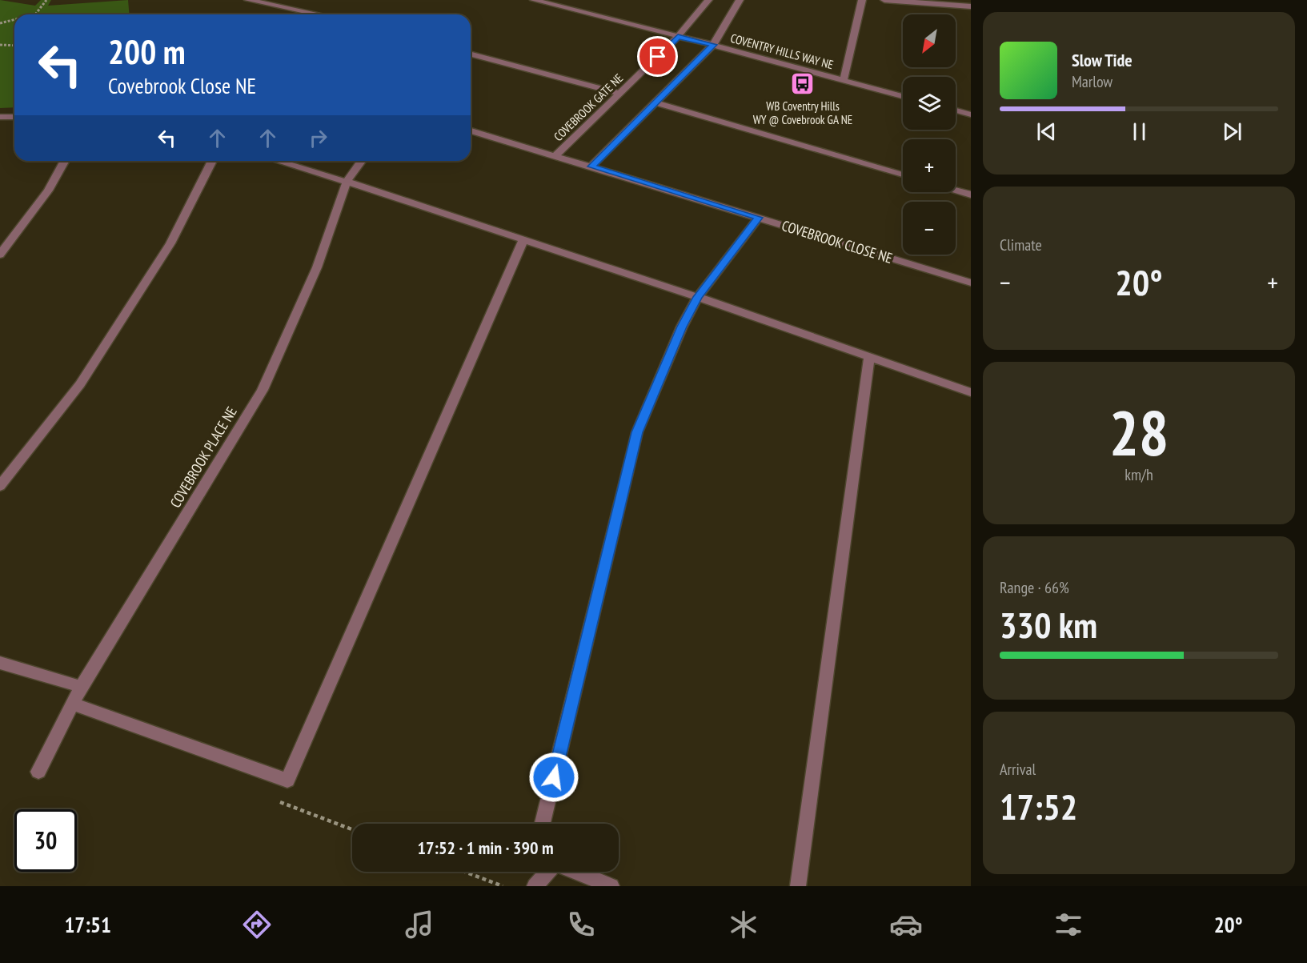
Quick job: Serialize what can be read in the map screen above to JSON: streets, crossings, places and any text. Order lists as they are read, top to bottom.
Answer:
{
  "streets": {
    "street": [
      "COVENTRY HILLS WAY NE",
      "COVEBROOK GATE NE",
      "COVEBROOK CLOSE NE",
      "COVEBROOK PLACE NE"
    ]
  },
  "crossings": [
    ["COVENTRY HILLS WAY NE", "COVEBROOK GATE NE"]
  ],
  "places": {
    "bus stop": ["WB Coventry Hills WY @ Covebrook GA NE"]
  },
  "north": "bottom left",
  "page": {
    "map_buttons": ["+", "−"],
    "turn": ["200 m", "Covebrook Close NE"],
    "song": ["Slow Tide", "Marlow"],
    "tile": [
      "Climate",
      ["28", "km/h"],
      ["Range · 66%", "330 km"],
      ["Arrival", "17:52"]
    ],
    "heat": ["−", "20°", "+"],
    "limit": "30",
    "trip": "17:52 · 1 min · 390 m",
    "tabs": ["17:51", "20°"]
  }
}
